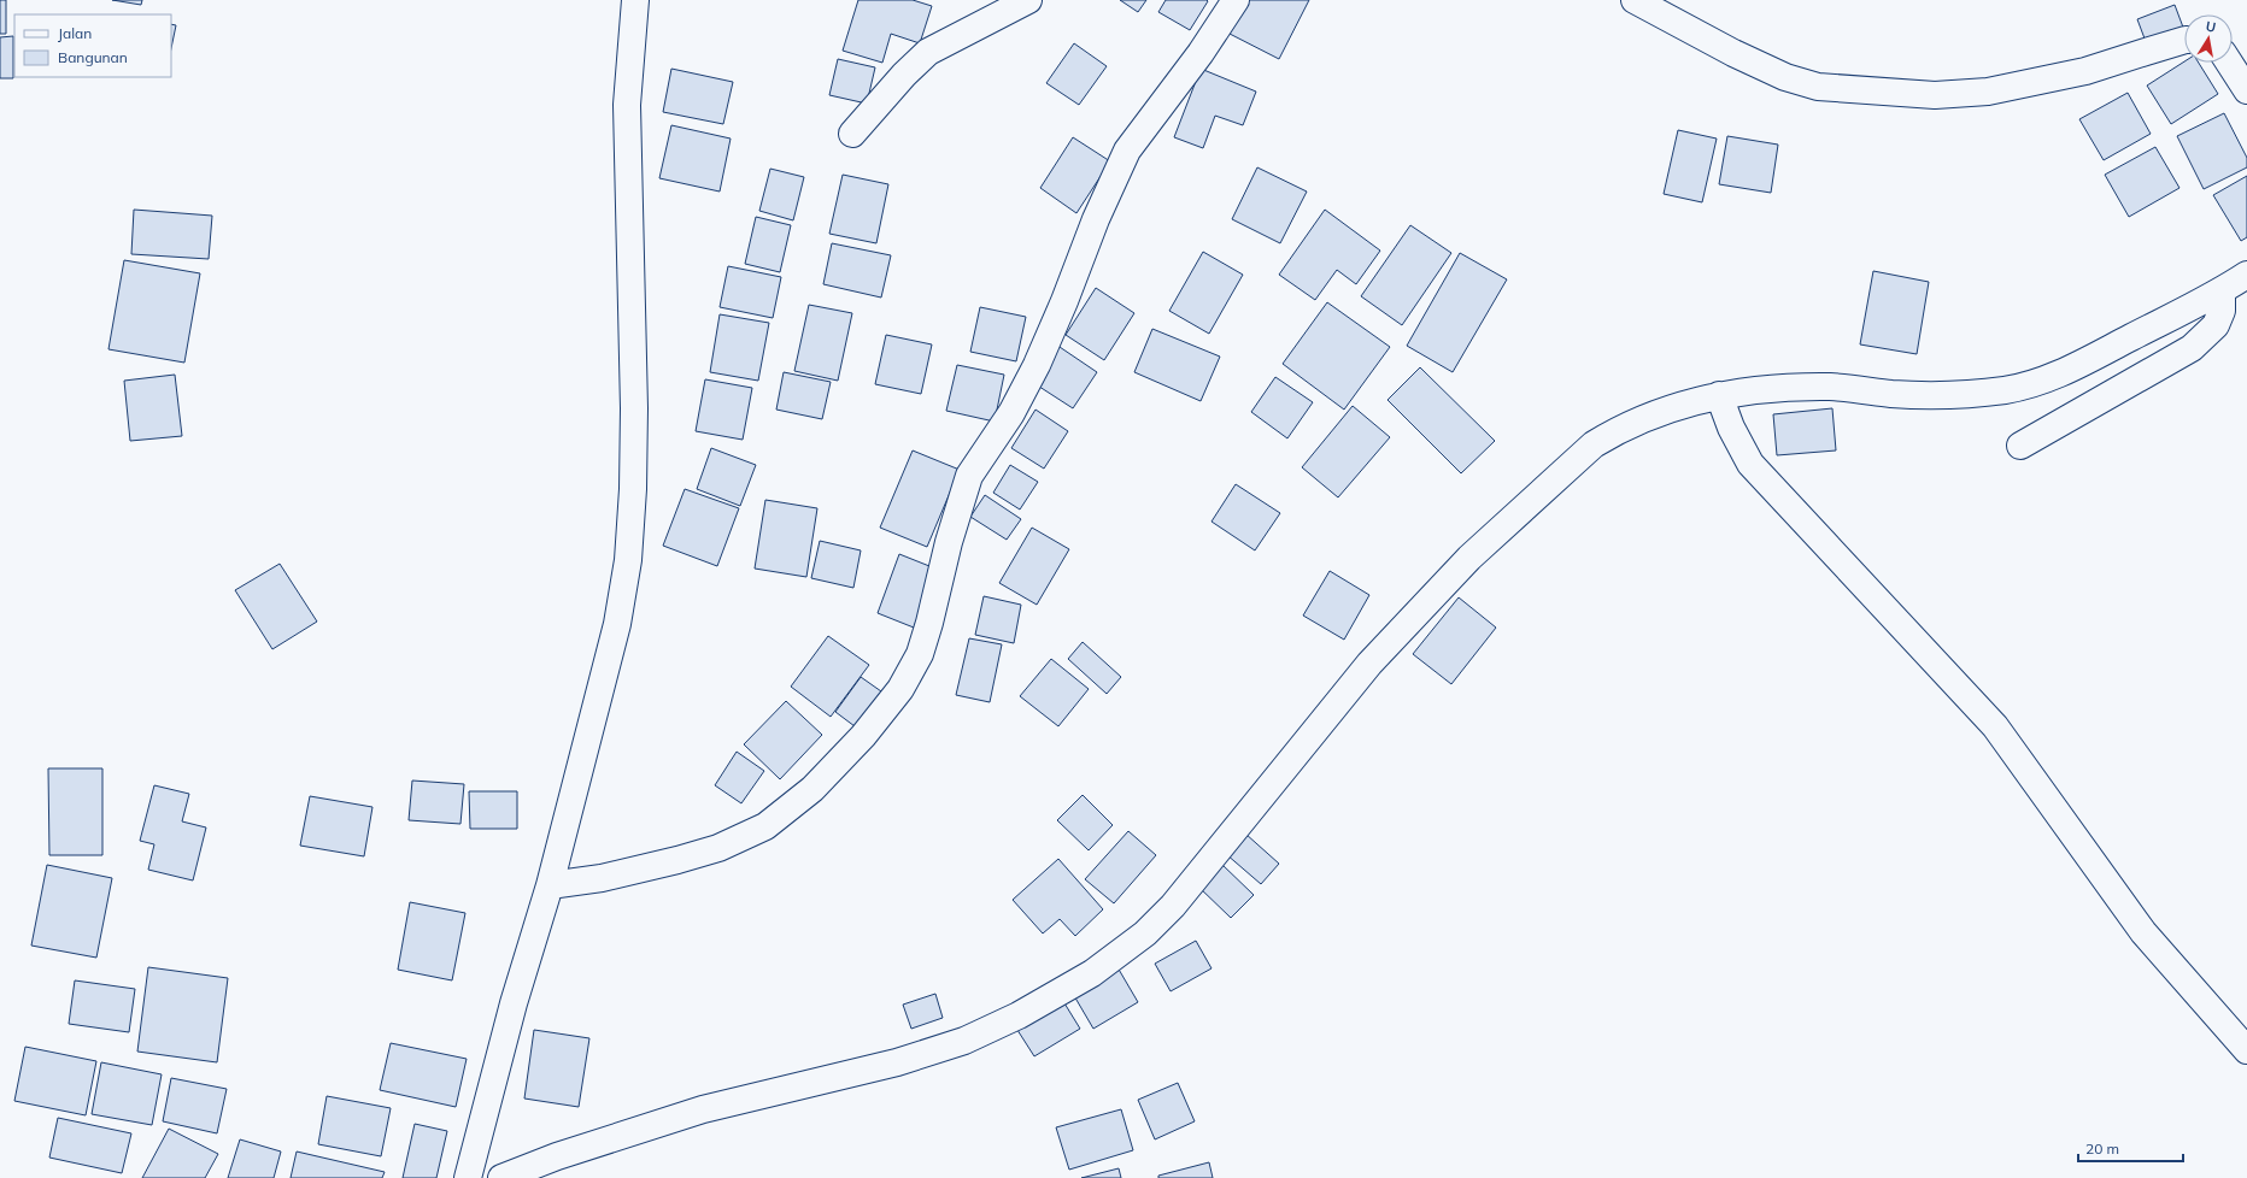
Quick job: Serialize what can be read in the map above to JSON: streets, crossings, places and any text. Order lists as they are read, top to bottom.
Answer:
{
  "legend": ["Jalan", "Bangunan"],
  "scale_bar": "20 m",
  "north": "top"
}
